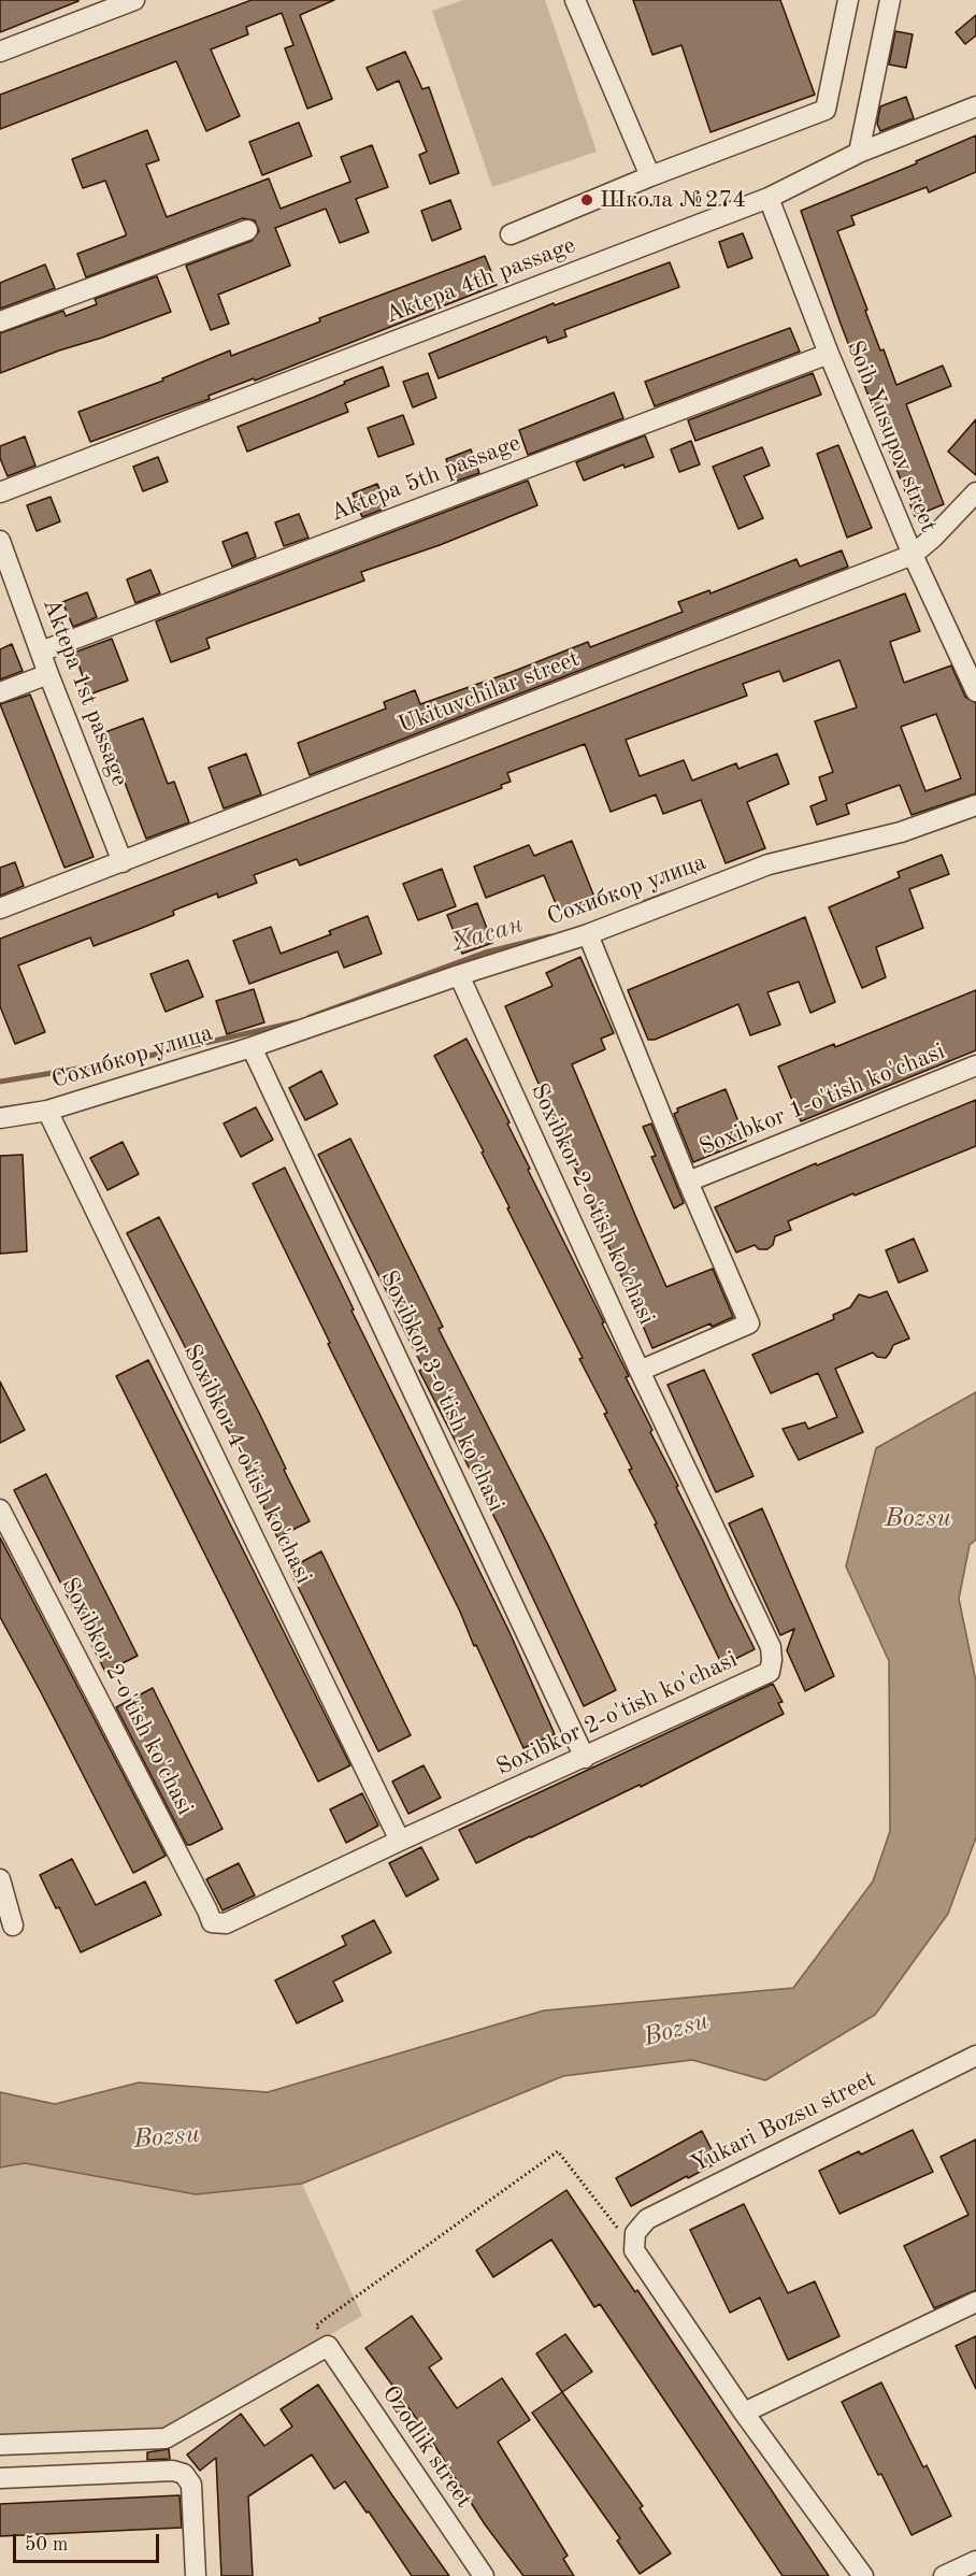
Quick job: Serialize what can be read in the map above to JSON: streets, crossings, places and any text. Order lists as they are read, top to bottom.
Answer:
{
  "streets": {
    "street": [
      "Aktepa 4th passage",
      "Soib Yusupov street",
      "Aktepa 5th passage",
      "Aktepa 1st passage",
      "Ukituvchilar street",
      "Сохибкор улица",
      "Soxibkor 1-o'tish ko'chasi",
      "Soxibkor 2-o'tish ko'chasi",
      "Soxibkor 3-o'tish ko'chasi",
      "Soxibkor 4-o'tish ko'chasi",
      "Yukari Bozsu street",
      "Ozodlik street"
    ]
  },
  "crossings": [
    ["Aktepa 4th passage", "Soib Yusupov street"],
    ["Soib Yusupov street", "Aktepa 5th passage"],
    ["Soib Yusupov street", "Ukituvchilar street"],
    ["Aktepa 5th passage", "Aktepa 1st passage"],
    ["Aktepa 1st passage", "Ukituvchilar street"],
    ["Сохибкор улица", "Soxibkor 1-o'tish ko'chasi"],
    ["Сохибкор улица", "Soxibkor 2-o'tish ko'chasi"],
    ["Сохибкор улица", "Soxibkor 3-o'tish ko'chasi"],
    ["Сохибкор улица", "Soxibkor 4-o'tish ko'chasi"],
    ["Soxibkor 1-o'tish ko'chasi", "Soxibkor 2-o'tish ko'chasi"],
    ["Soxibkor 2-o'tish ko'chasi", "Soxibkor 3-o'tish ko'chasi"],
    ["Soxibkor 2-o'tish ko'chasi", "Soxibkor 4-o'tish ko'chasi"]
  ],
  "water": ["Хасан", "Bozsu"],
  "places": ["Школа №274"],
  "scale_bar": "50 m"
}
